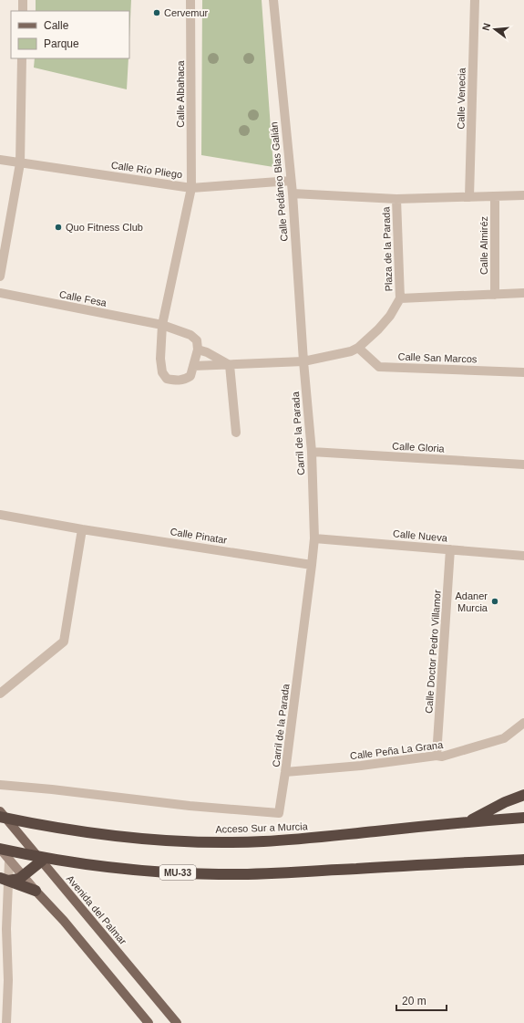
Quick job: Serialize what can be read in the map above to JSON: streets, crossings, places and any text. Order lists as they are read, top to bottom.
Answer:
{
  "streets": {
    "highway": ["Acceso Sur a Murcia", "MU-33"],
    "main road": ["Avenida del Palmar"],
    "street": [
      "Calle Albahaca",
      "Calle Venecia",
      "Calle Río Pliego",
      "Calle Pedáneo Blas Galián",
      "Calle Almiréz",
      "Plaza de la Parada",
      "Calle Fesa",
      "Calle San Marcos",
      "Carril de la Parada",
      "Calle Gloria",
      "Calle Pinatar",
      "Calle Nueva",
      "Calle Doctor Pedro Villamor",
      "Calle Peña La Grana"
    ]
  },
  "crossings": [
    ["Calle Albahaca", "Calle Río Pliego"],
    ["Calle Albahaca", "Plaza de la Parada"],
    ["Calle Albahaca", "Calle Fesa"],
    ["Calle Río Pliego", "Calle Pedáneo Blas Galián"],
    ["Calle Pedáneo Blas Galián", "Plaza de la Parada"],
    ["Calle Pedáneo Blas Galián", "Carril de la Parada"],
    ["Plaza de la Parada", "Calle San Marcos"],
    ["Plaza de la Parada", "Carril de la Parada"],
    ["Carril de la Parada", "Calle Gloria"],
    ["Carril de la Parada", "Calle Pinatar"],
    ["Carril de la Parada", "Calle Nueva"],
    ["Carril de la Parada", "Calle Peña La Grana"],
    ["Calle Nueva", "Calle Doctor Pedro Villamor"],
    ["Calle Doctor Pedro Villamor", "Calle Peña La Grana"]
  ],
  "places": ["Cervemur", "Quo Fitness Club", "Adaner Murcia"],
  "legend": ["Calle", "Parque"],
  "scale_bar": "20 m",
  "north": "left"
}
